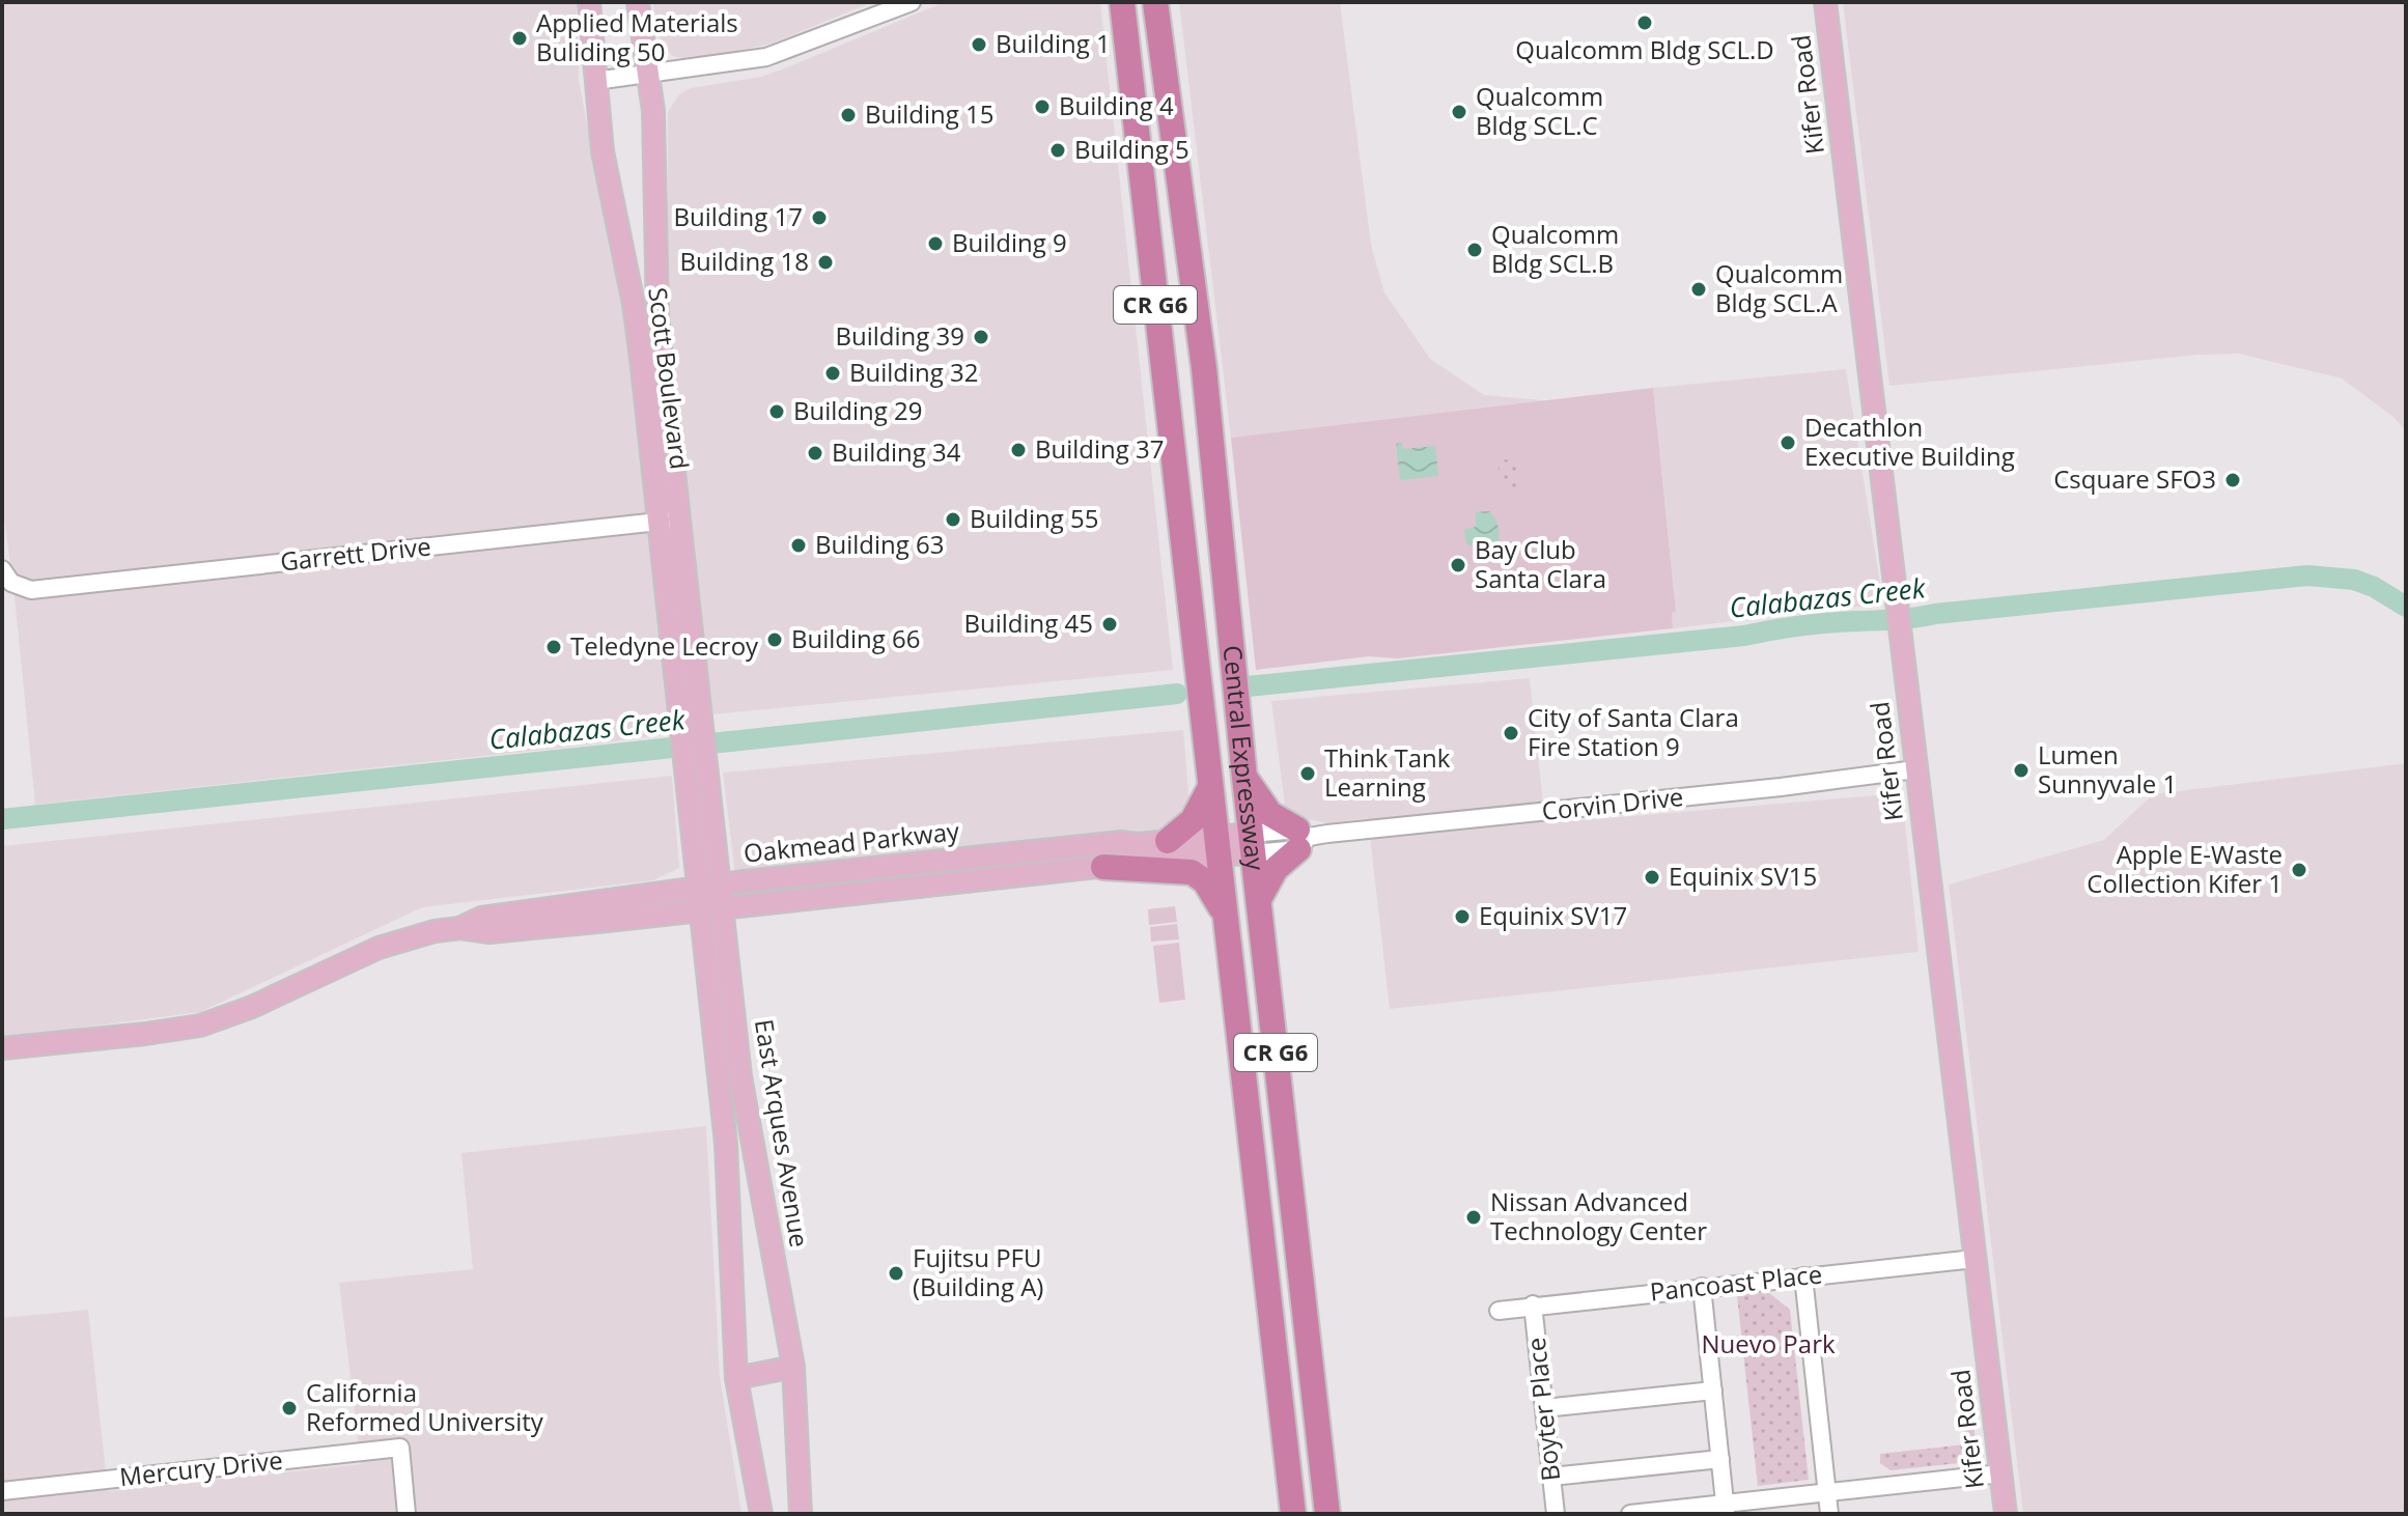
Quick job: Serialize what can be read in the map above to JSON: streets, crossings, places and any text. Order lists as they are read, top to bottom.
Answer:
{
  "streets": {
    "highway": ["CR G6", "Central Expressway"],
    "main road": [
      "Kifer Road",
      "Scott Boulevard",
      "Oakmead Parkway",
      "East Arques Avenue"
    ],
    "street": [
      "Garrett Drive",
      "Corvin Drive",
      "Pancoast Place",
      "Boyter Place",
      "Mercury Drive"
    ]
  },
  "crossings": [
    ["Kifer Road", "Corvin Drive"],
    ["Kifer Road", "Pancoast Place"],
    ["Scott Boulevard", "Garrett Drive"],
    ["Scott Boulevard", "East Arques Avenue"],
    ["Central Expressway", "Corvin Drive"],
    ["Central Expressway", "Oakmead Parkway"],
    ["Corvin Drive", "Oakmead Parkway"],
    ["Oakmead Parkway", "East Arques Avenue"],
    ["Pancoast Place", "Boyter Place"]
  ],
  "water": ["Calabazas Creek"],
  "parks": ["Nuevo Park"],
  "places": [
    "Qualcomm Bldg SCL.D",
    "Applied Materials Buliding 50",
    "Building 1",
    "Building 4",
    "Qualcomm Bldg SCL.C",
    "Building 15",
    "Building 5",
    "Building 17",
    "Building 9",
    "Qualcomm Bldg SCL.B",
    "Building 18",
    "Qualcomm Bldg SCL.A",
    "Building 39",
    "Building 32",
    "Building 29",
    "Decathlon Executive Building",
    "Building 37",
    "Building 34",
    "Csquare SFO3",
    "Building 55",
    "Building 63",
    "Bay Club Santa Clara",
    "Building 45",
    "Building 66",
    "Teledyne Lecroy",
    "City of Santa Clara Fire Station 9",
    "Lumen Sunnyvale 1",
    "Think Tank Learning",
    "Apple E-Waste Collection Kifer 1",
    "Equinix SV15",
    "Equinix SV17",
    "Nissan Advanced Technology Center",
    "Fujitsu PFU (Building A)",
    "California Reformed University"
  ]
}
